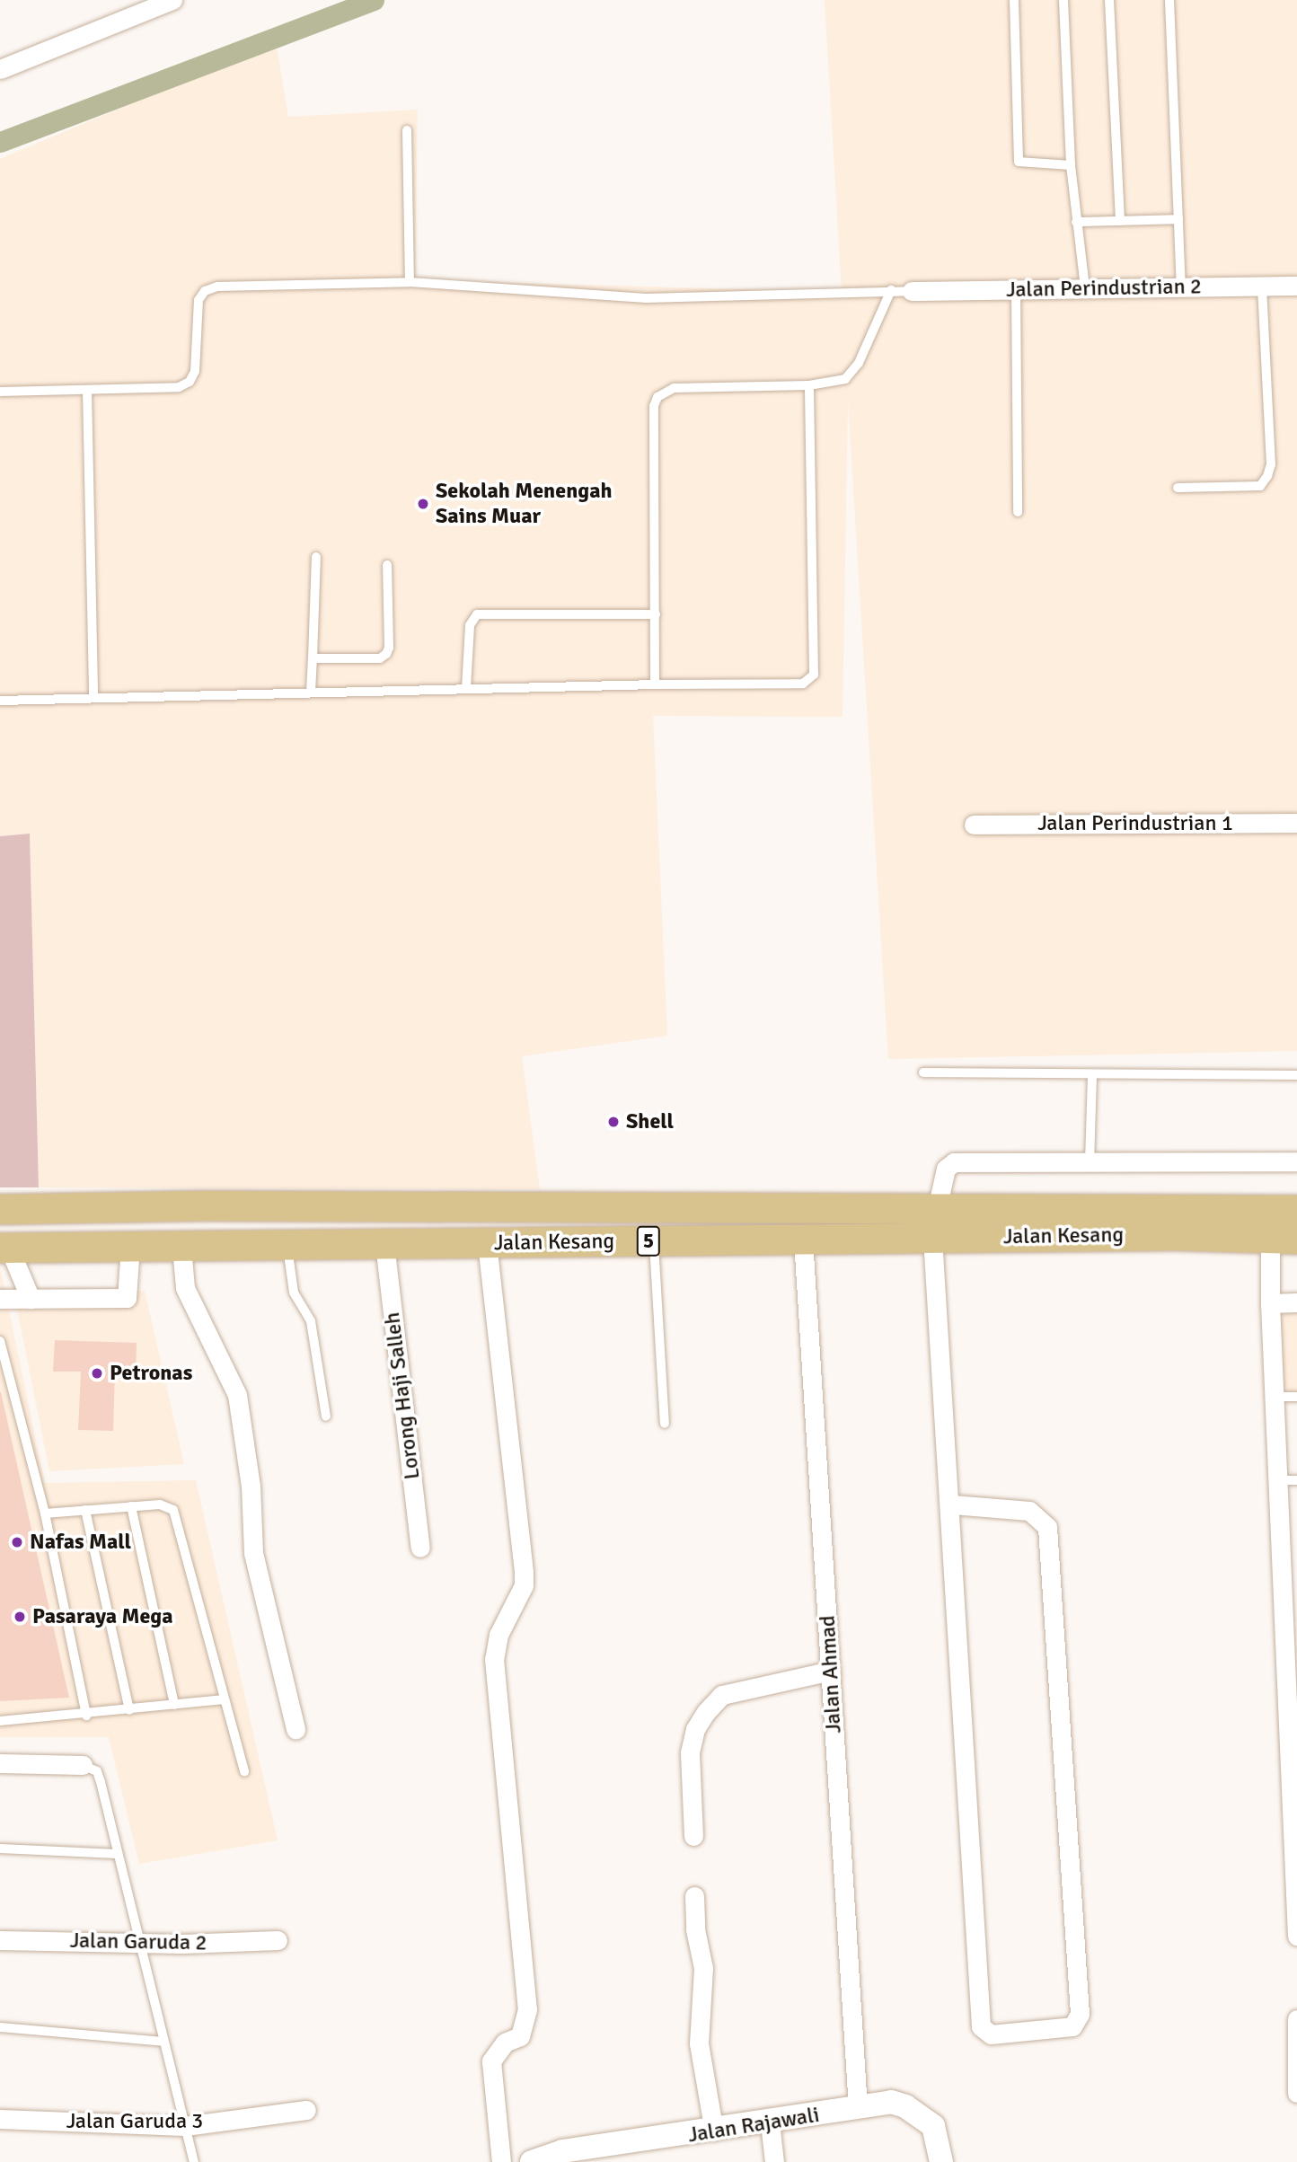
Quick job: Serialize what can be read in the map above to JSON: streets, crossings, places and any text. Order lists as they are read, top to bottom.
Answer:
{
  "streets": {
    "main road": ["Jalan Kesang", "5"],
    "street": [
      "Jalan Perindustrian 2",
      "Jalan Perindustrian 1",
      "Lorong Haji Salleh",
      "Jalan Ahmad",
      "Jalan Garuda 2",
      "Jalan Garuda 3",
      "Jalan Rajawali"
    ]
  },
  "crossings": [
    ["Jalan Kesang", "Lorong Haji Salleh"],
    ["Jalan Kesang", "Jalan Ahmad"],
    ["Jalan Ahmad", "Jalan Rajawali"]
  ],
  "places": [
    "Sekolah Menengah Sains Muar",
    "Shell",
    "Petronas",
    "Nafas Mall",
    "Pasaraya Mega"
  ]
}
